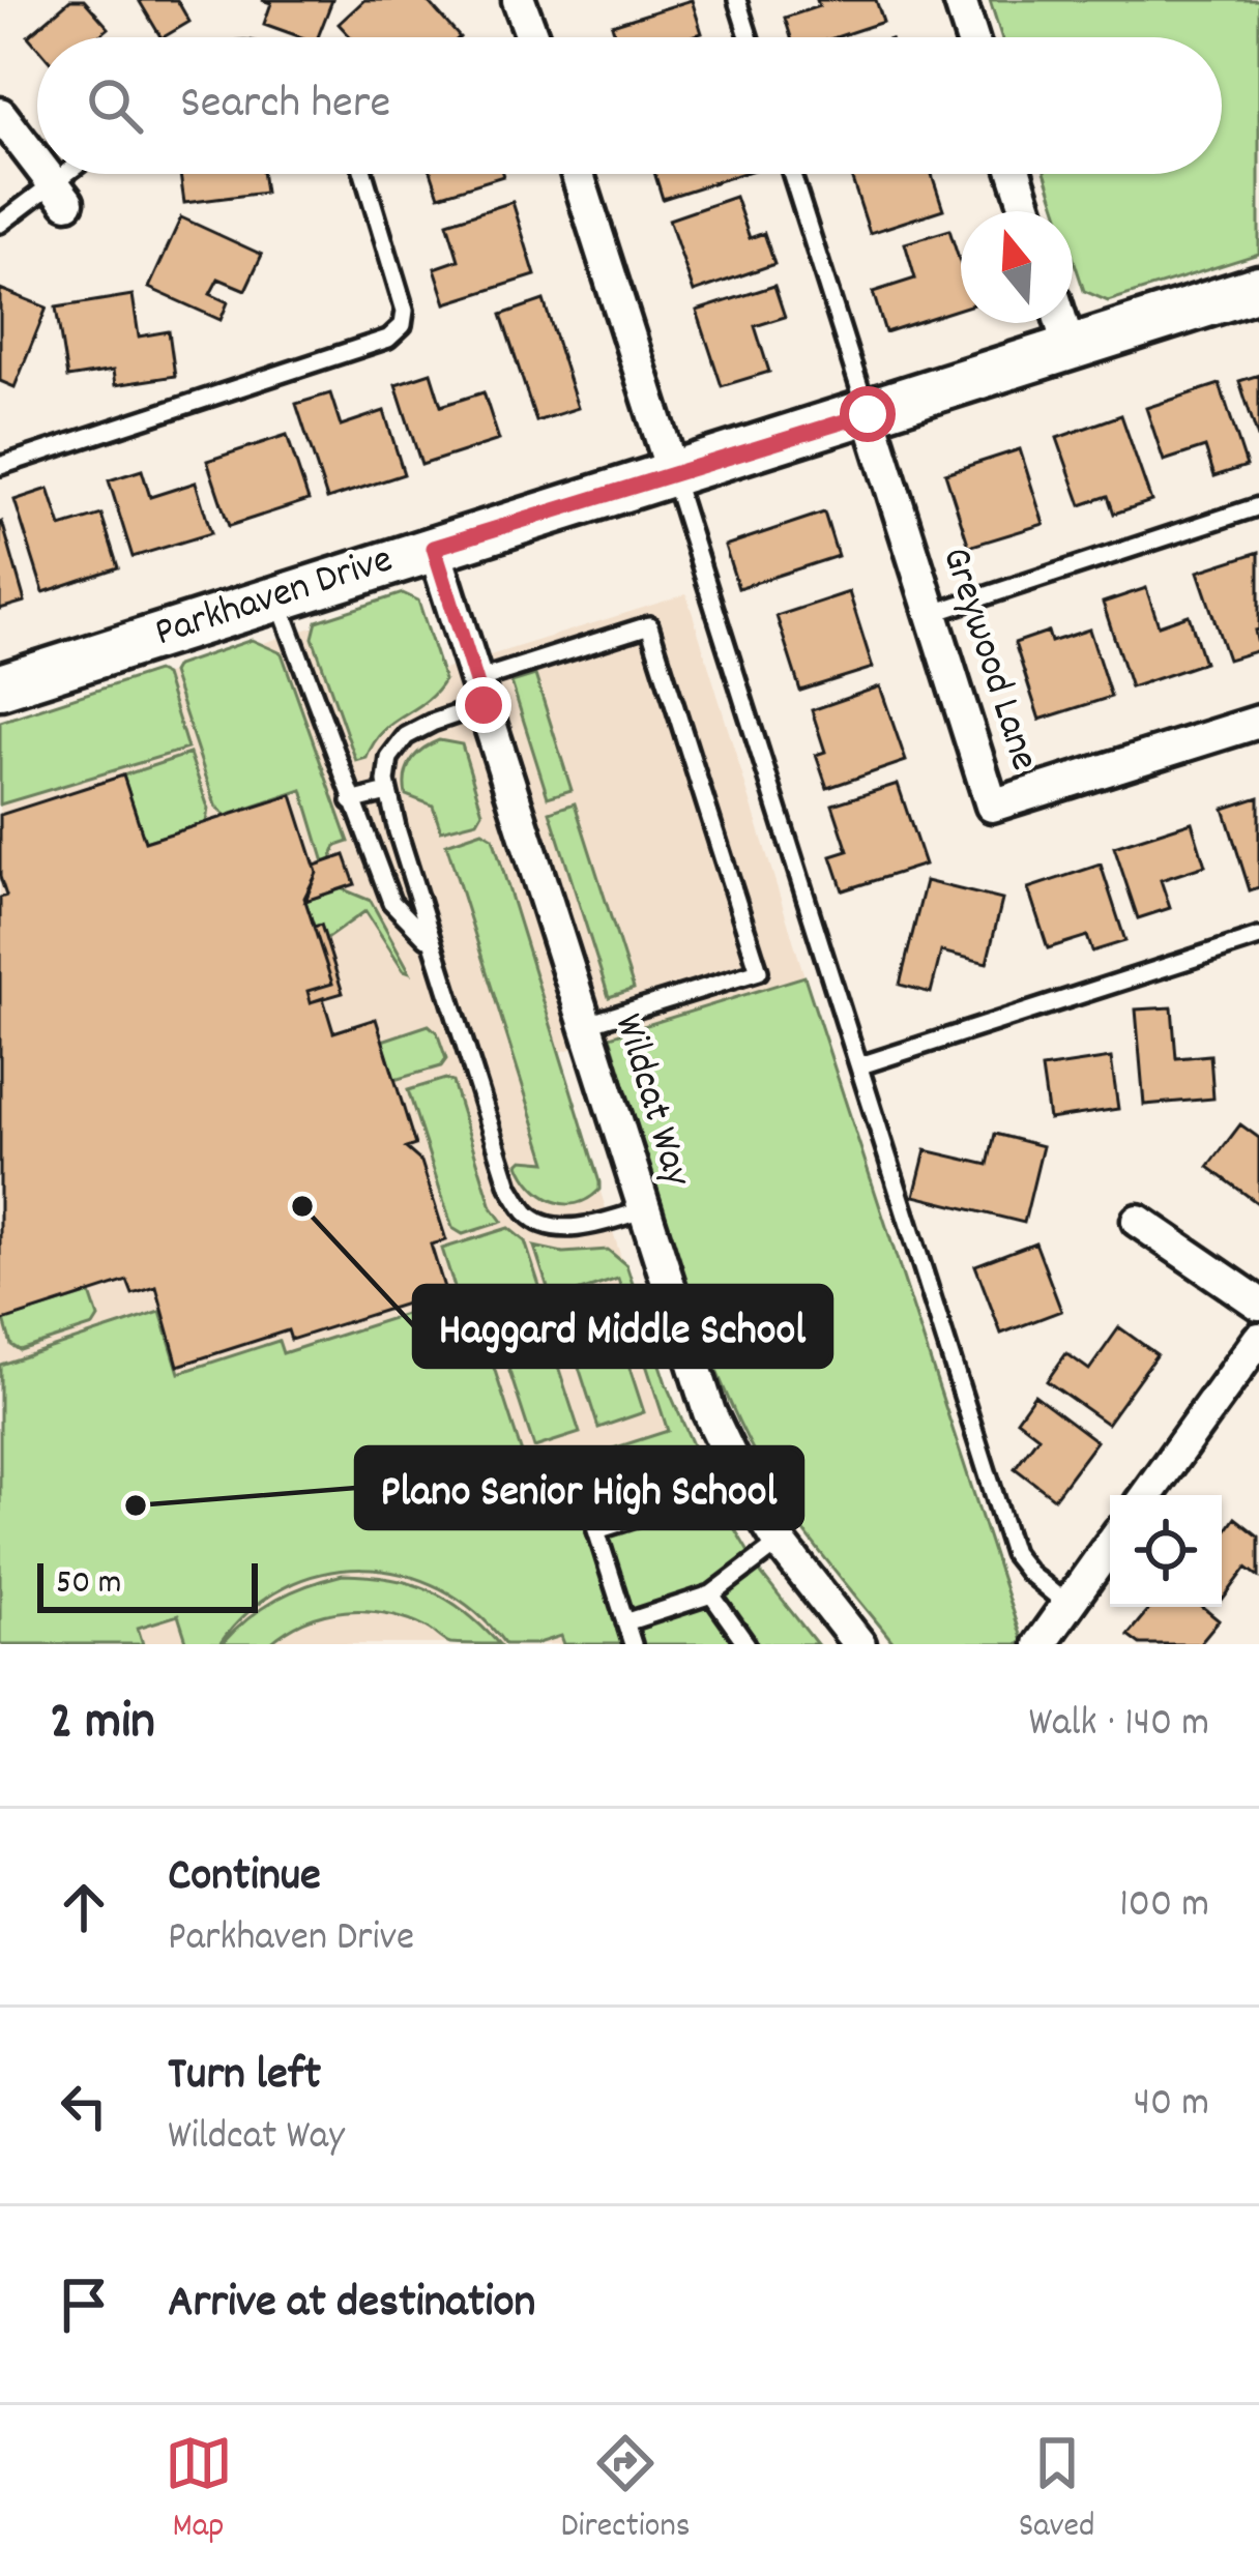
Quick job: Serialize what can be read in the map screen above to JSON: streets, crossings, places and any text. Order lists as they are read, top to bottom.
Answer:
{
  "streets": {
    "street": ["Parkhaven Drive", "Greywood Lane", "Wildcat Way"]
  },
  "crossings": [
    ["Parkhaven Drive", "Greywood Lane"],
    ["Parkhaven Drive", "Wildcat Way"]
  ],
  "places": ["Haggard Middle School", "Plano Senior High School"],
  "scale_bar": "50 m",
  "north": "top",
  "page": {
    "search": "Search here",
    "scale": "50 m",
    "heading": ["2 min", "Walk · 140 m"],
    "list": [
      ["Continue", "Parkhaven Drive", "100 m"],
      ["Turn left", "Wildcat Way", "40 m"],
      "Arrive at destination"
    ],
    "nav": ["Map", "Directions", "Saved"]
  }
}
